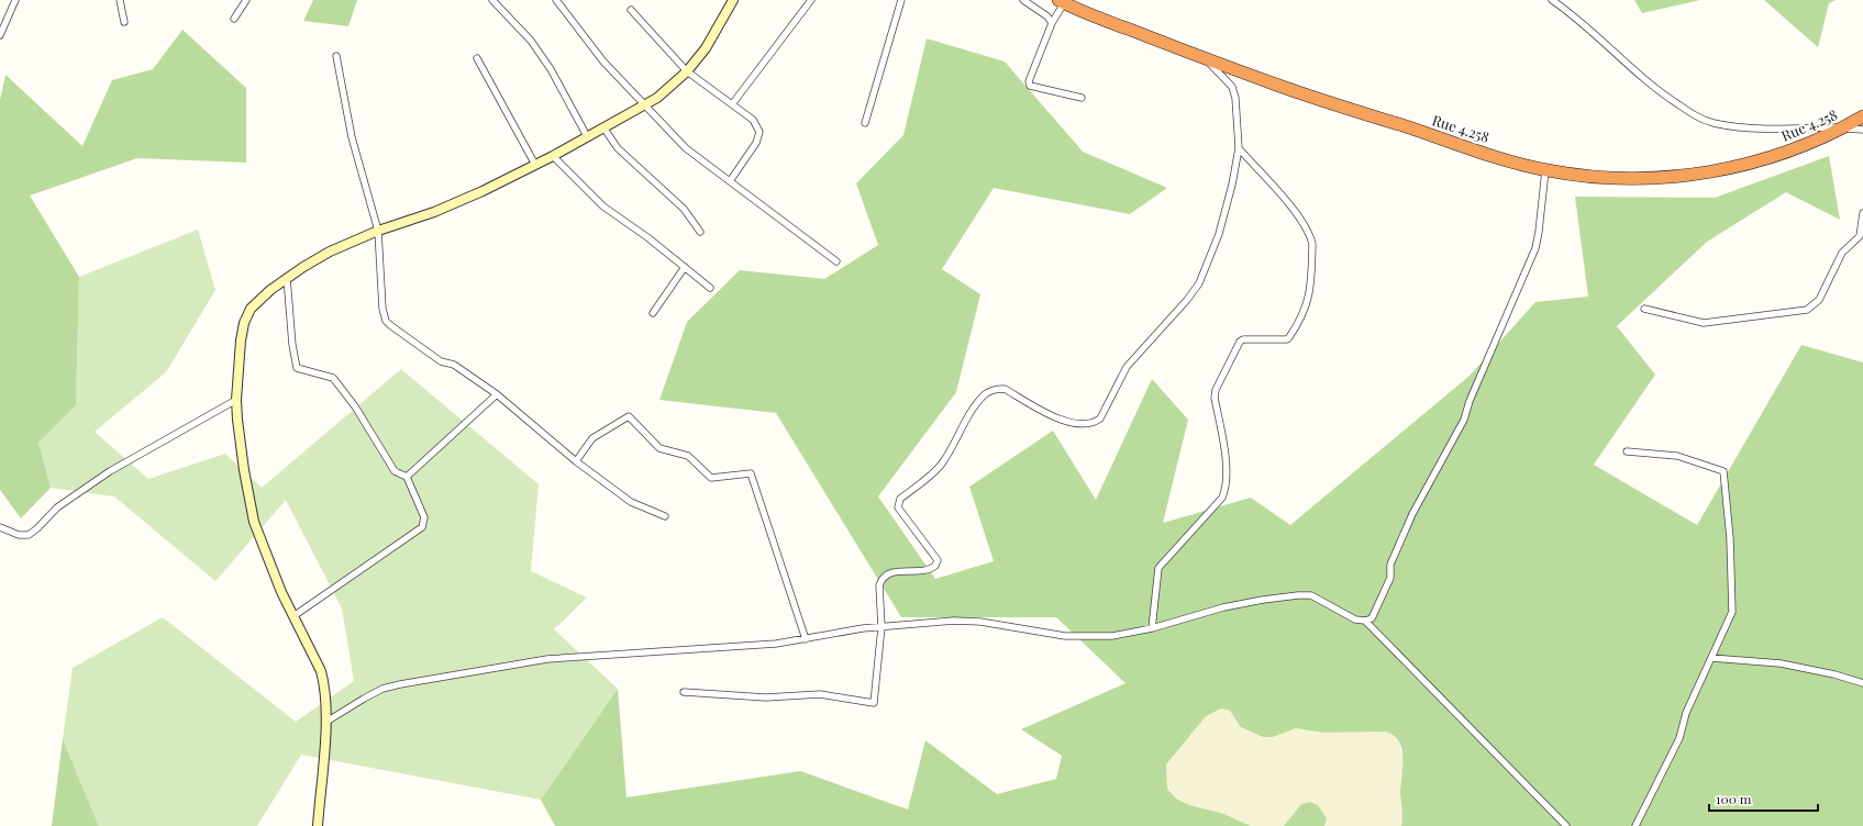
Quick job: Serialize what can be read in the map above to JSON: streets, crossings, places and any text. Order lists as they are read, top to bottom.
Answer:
{
  "streets": {
    "highway": ["Rue 4.258"]
  },
  "scale_bar": "100 m"
}
